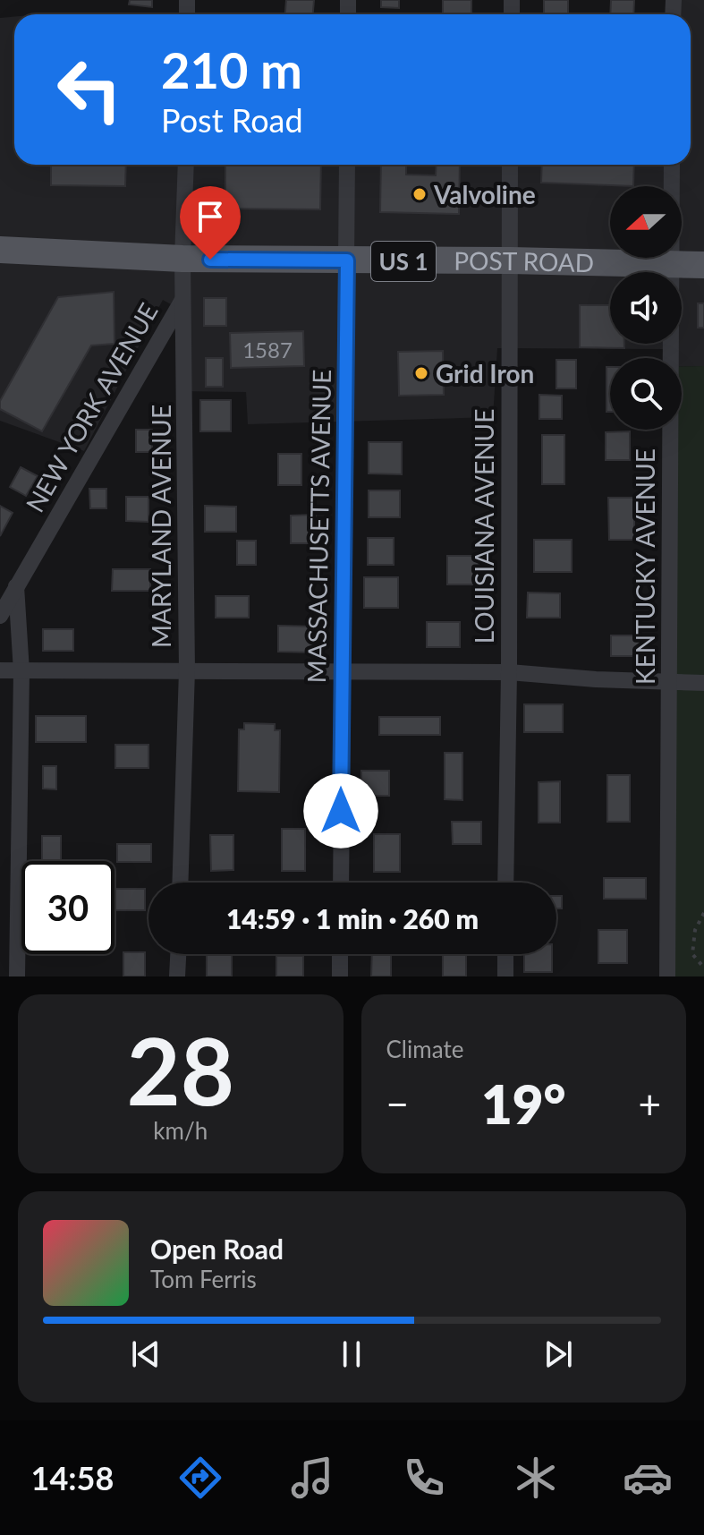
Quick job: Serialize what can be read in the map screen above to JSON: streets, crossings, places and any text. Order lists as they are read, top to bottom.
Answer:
{
  "streets": {
    "main road": ["US 1", "POST ROAD"],
    "street": [
      "NEW YORK AVENUE",
      "MARYLAND AVENUE",
      "MASSACHUSETTS AVENUE",
      "LOUISIANA AVENUE",
      "KENTUCKY AVENUE"
    ]
  },
  "crossings": [
    ["POST ROAD", "MARYLAND AVENUE"],
    ["POST ROAD", "MASSACHUSETTS AVENUE"],
    ["POST ROAD", "LOUISIANA AVENUE"],
    ["POST ROAD", "KENTUCKY AVENUE"],
    ["NEW YORK AVENUE", "MARYLAND AVENUE"]
  ],
  "places": ["Valvoline", "Grid Iron"],
  "house_numbers": ["1587"],
  "north": "left",
  "page": {
    "turn": ["210 m", "Post Road"],
    "limit": "30",
    "trip": "14:59 · 1 min · 260 m",
    "tile": [
      ["28", "km/h"],
      "Climate"
    ],
    "heat": ["−", "19°", "+"],
    "song": ["Open Road", "Tom Ferris"],
    "tabs": "14:58"
  }
}
